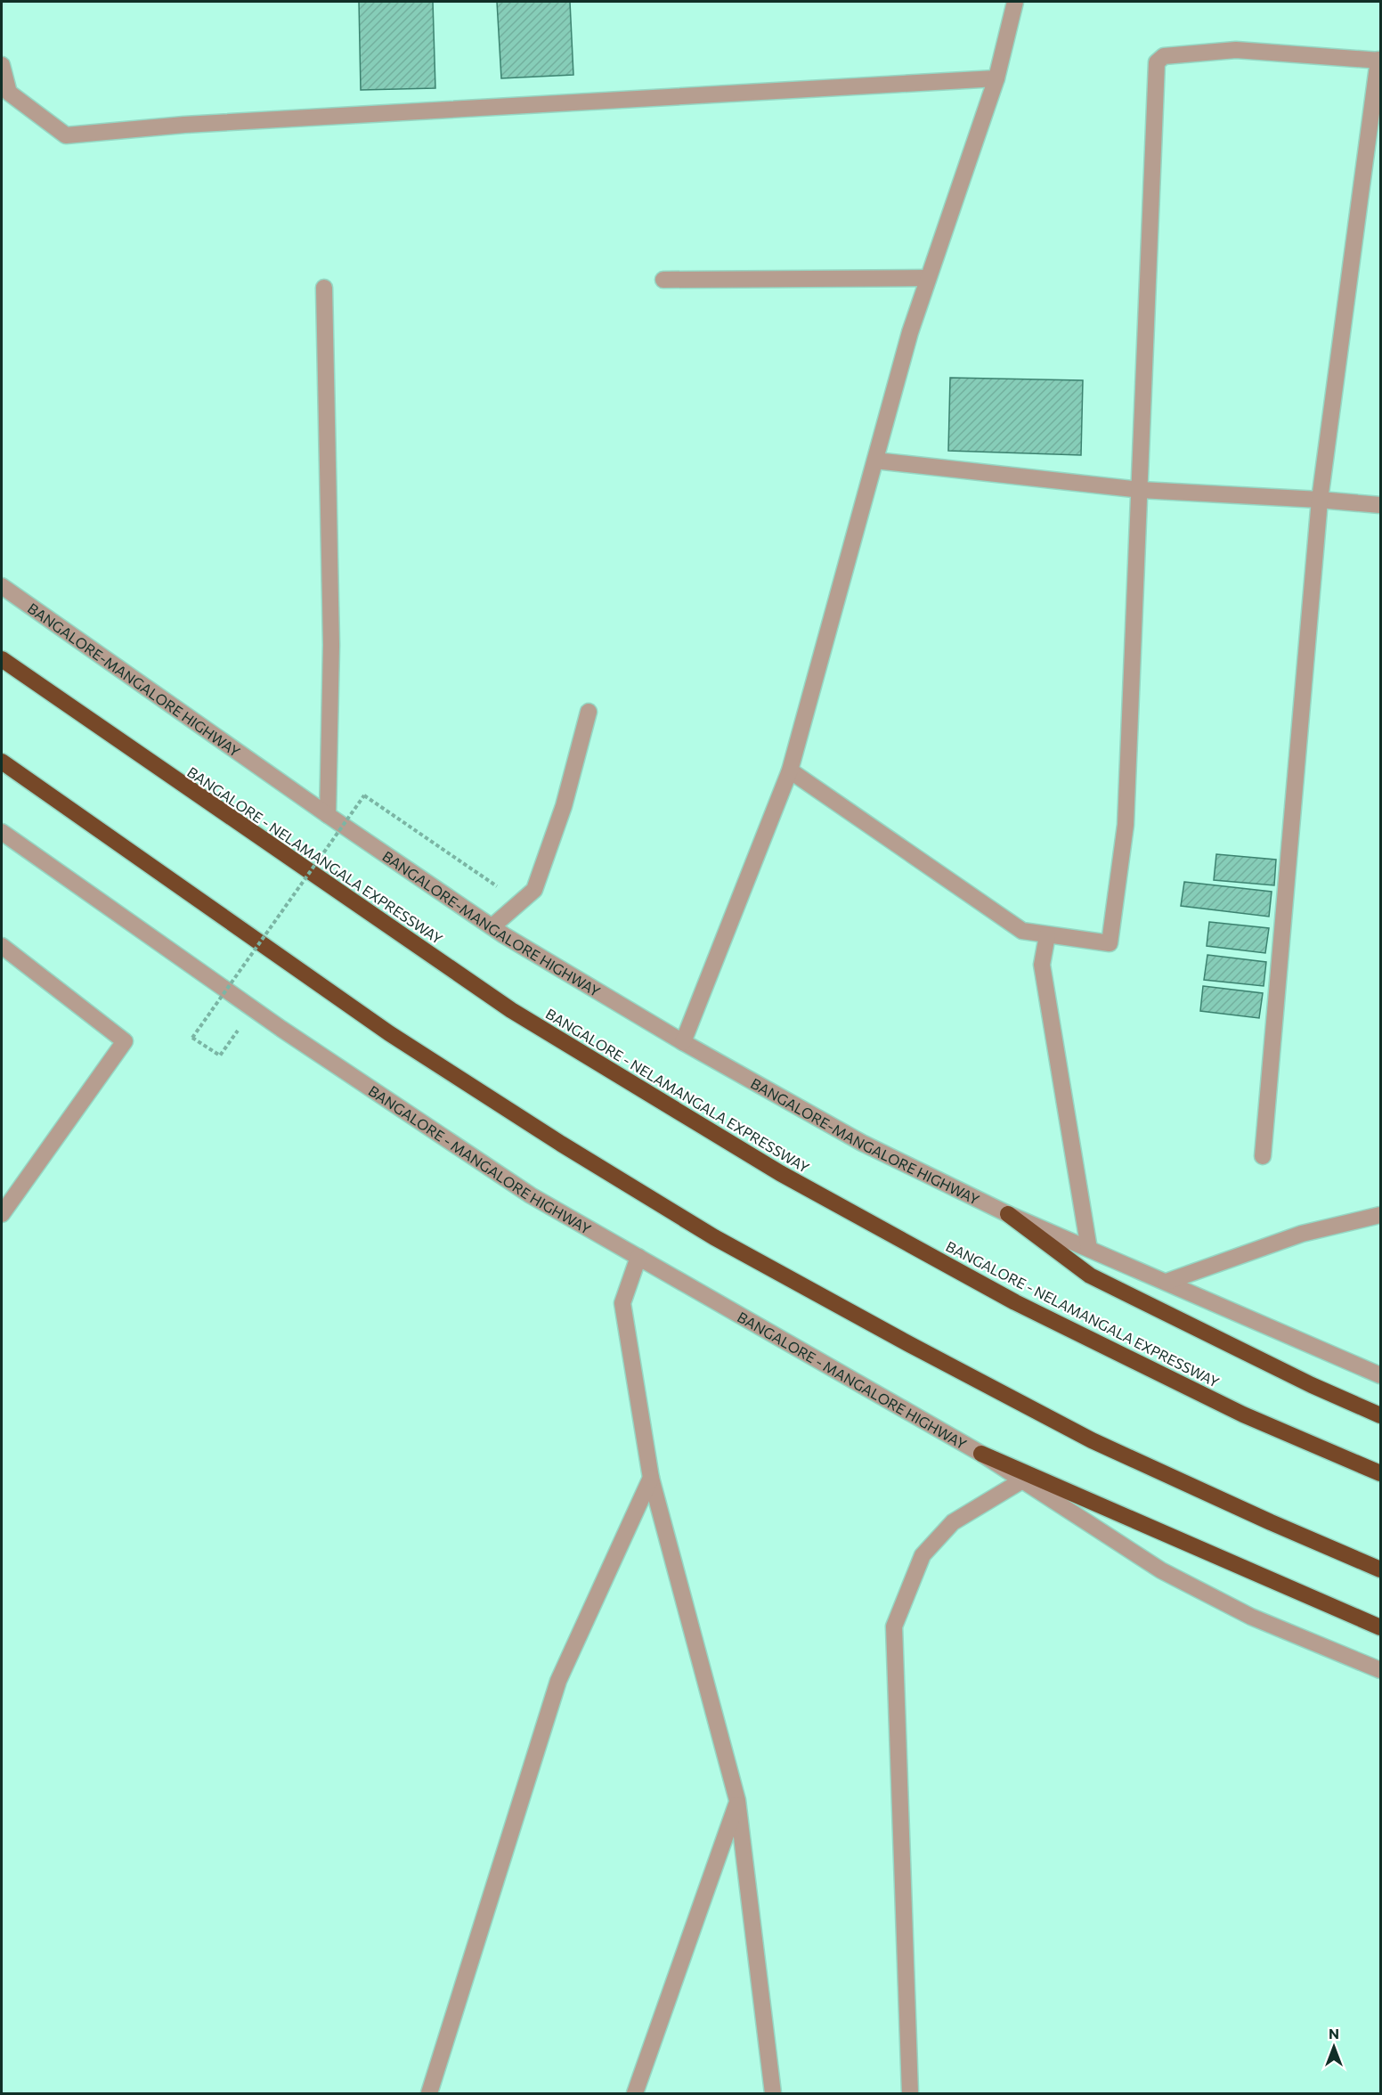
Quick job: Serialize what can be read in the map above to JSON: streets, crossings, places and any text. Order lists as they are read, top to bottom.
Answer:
{
  "streets": {
    "highway": ["BANGALORE - NELAMANGALA EXPRESSWAY"],
    "street": ["BANGALORE-MANGALORE HIGHWAY", "BANGALORE - MANGALORE HIGHWAY"]
  },
  "north": "top"
}
